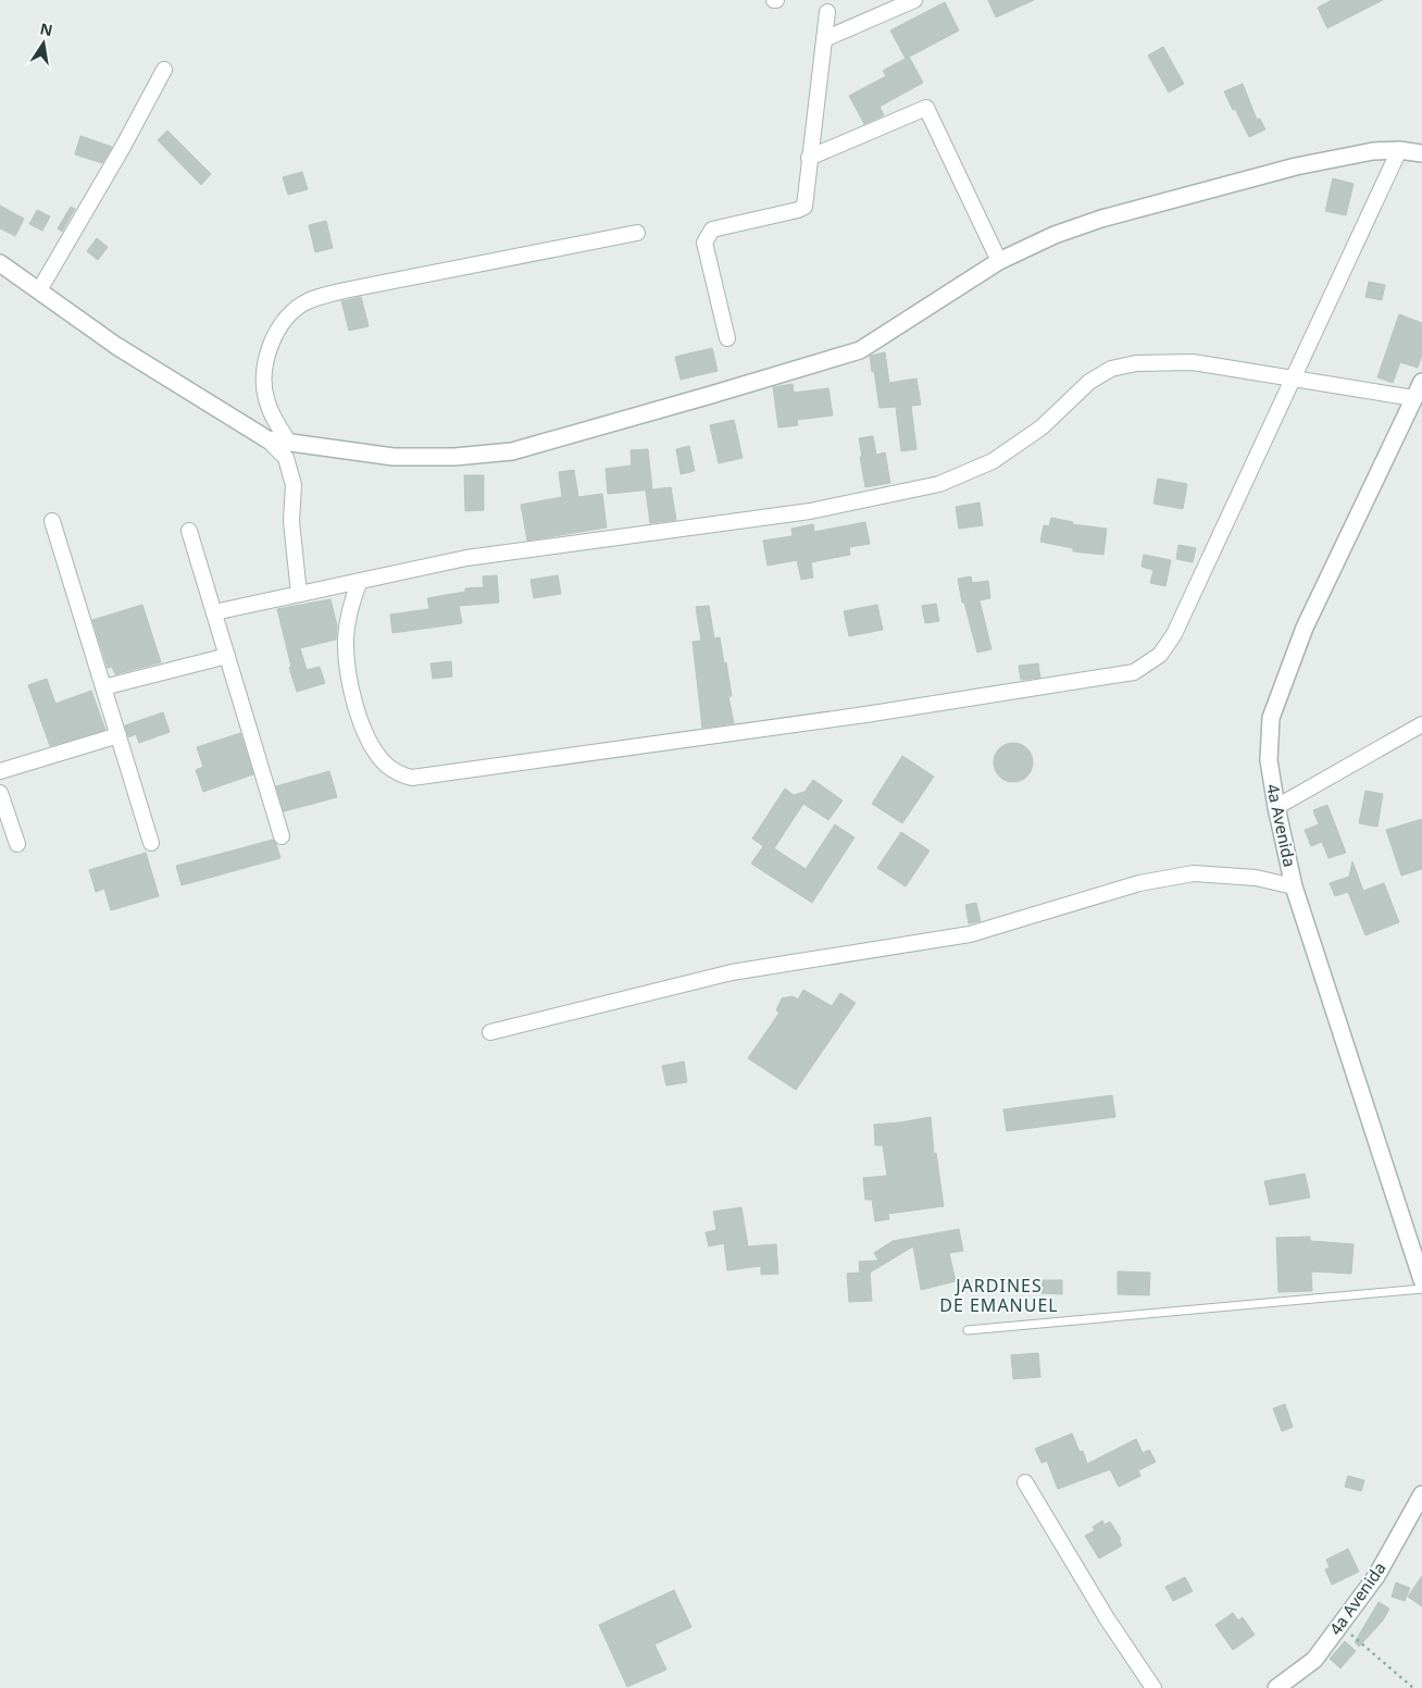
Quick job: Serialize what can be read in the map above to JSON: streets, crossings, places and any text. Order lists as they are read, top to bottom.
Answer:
{
  "streets": {
    "street": ["4a Avenida"]
  },
  "districts": ["JARDINES DE EMANUEL"],
  "north": "top"
}
